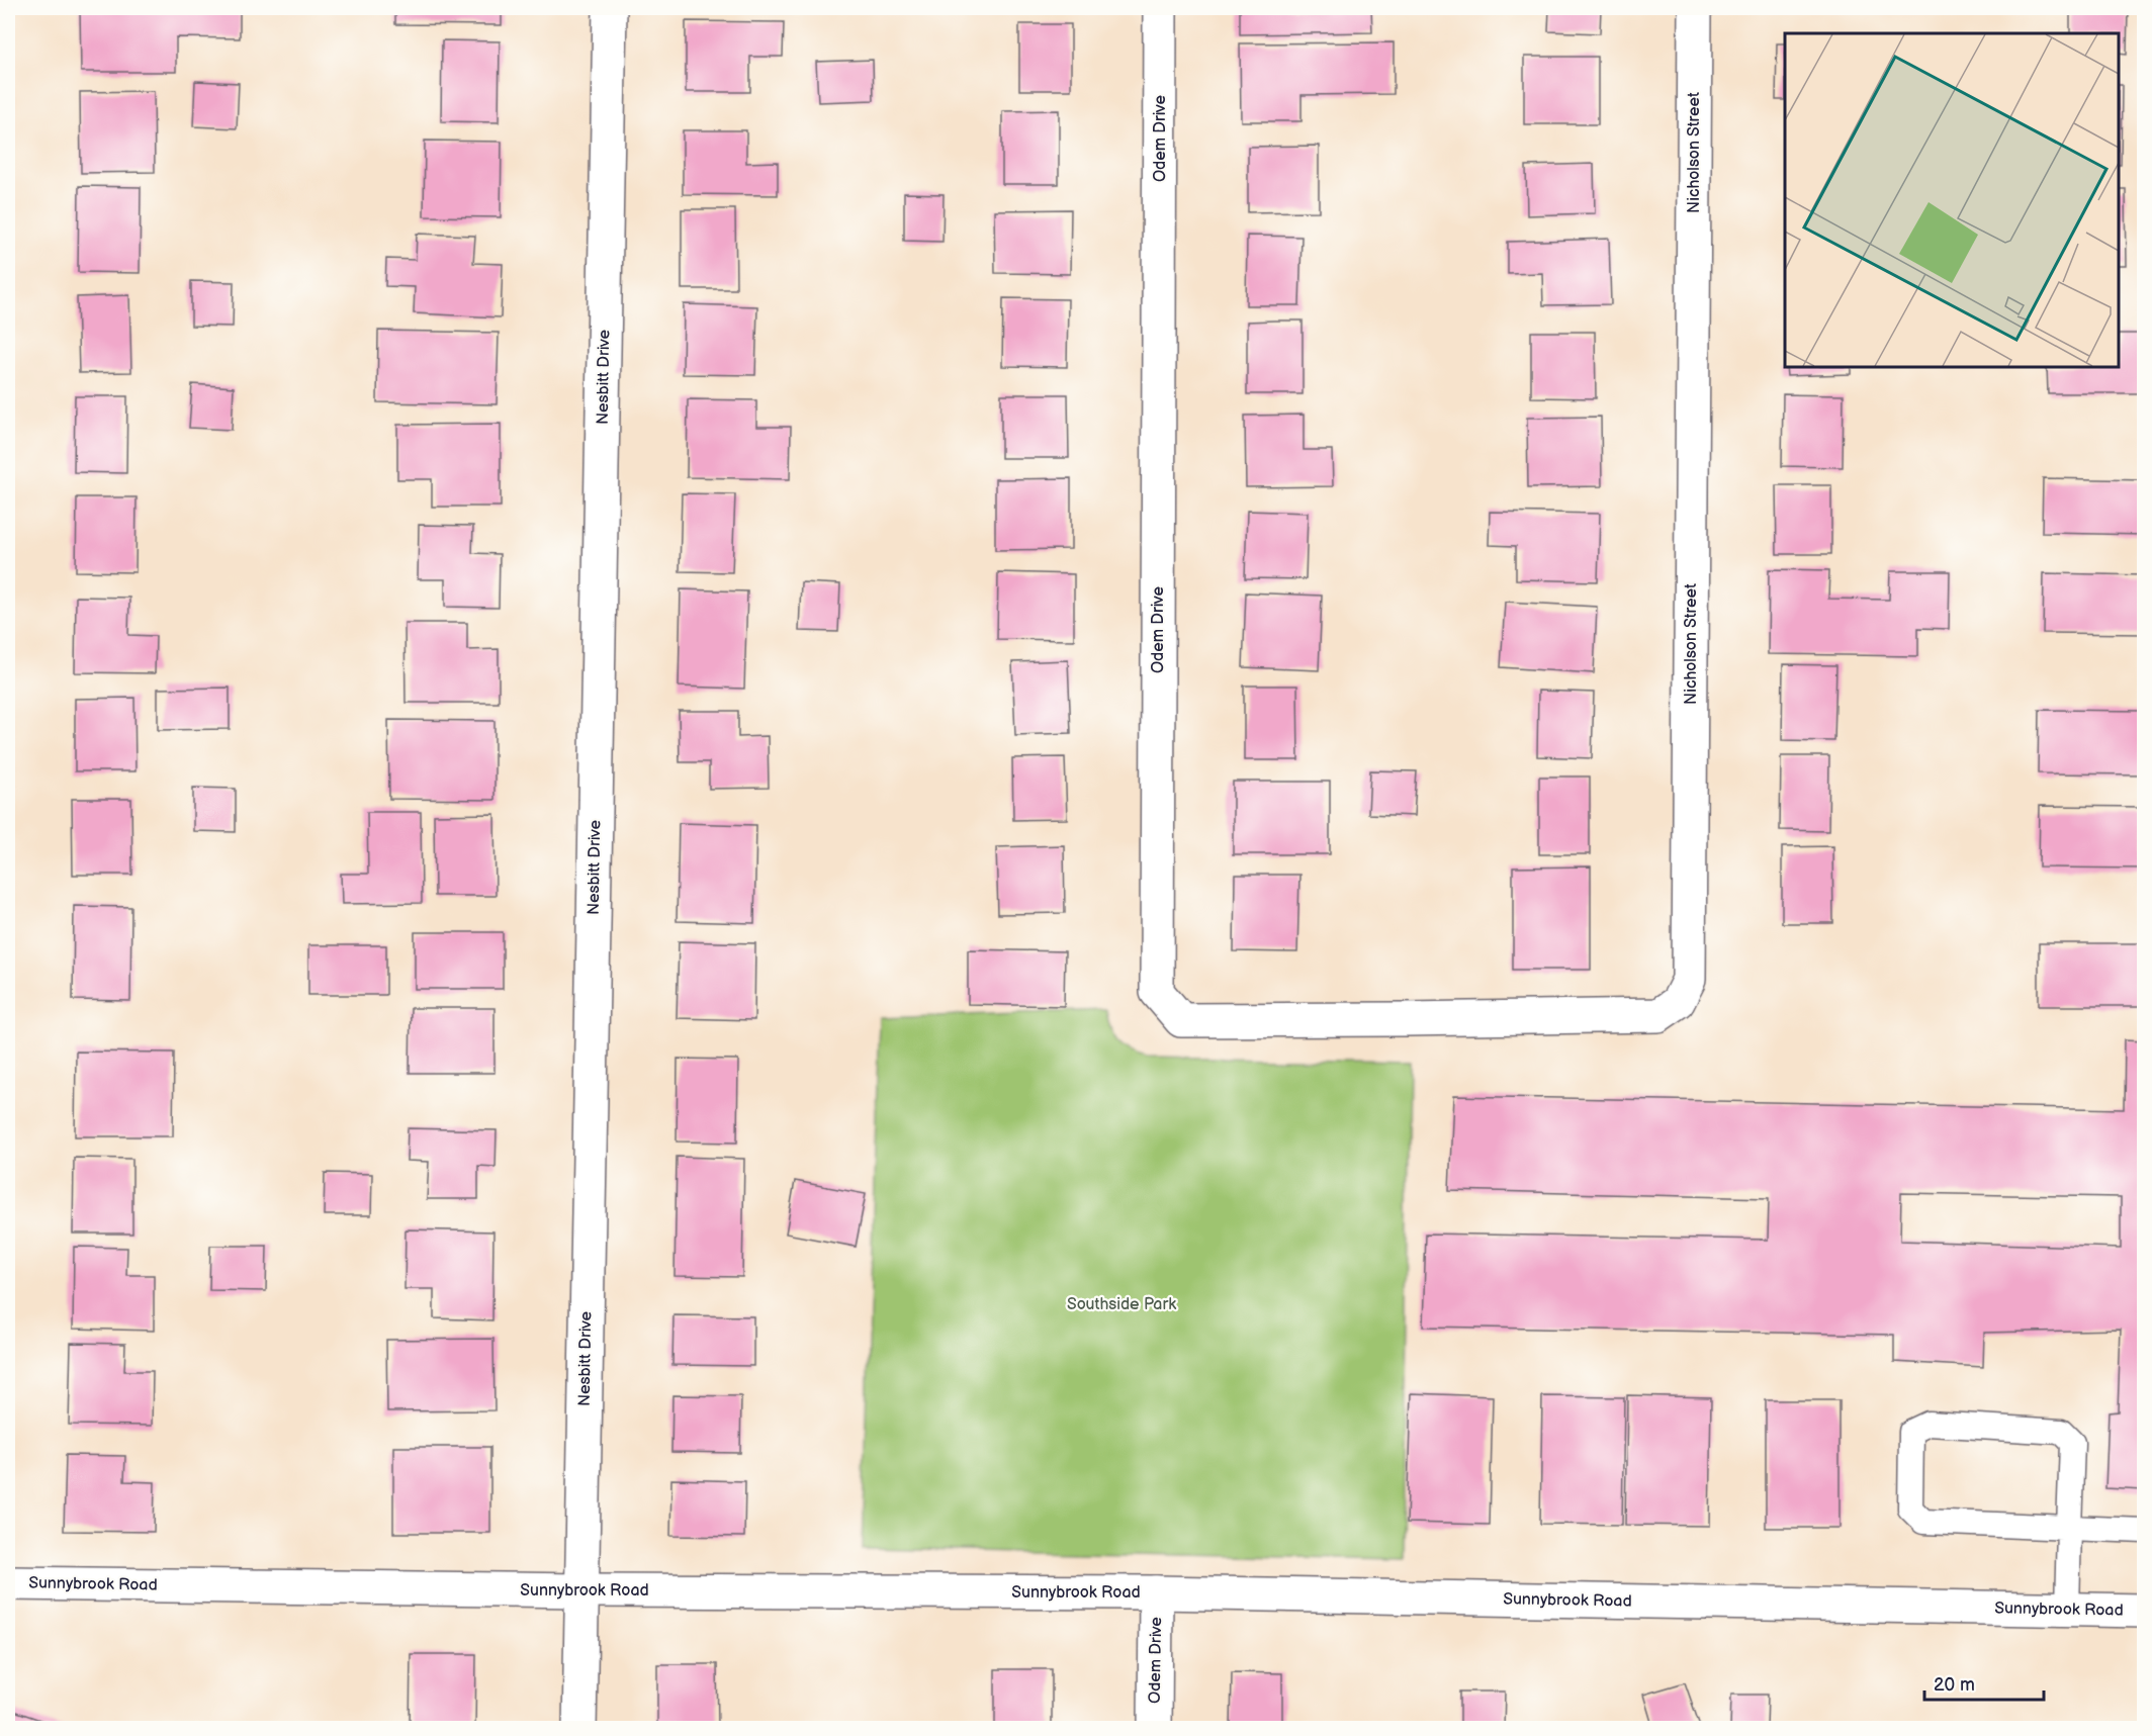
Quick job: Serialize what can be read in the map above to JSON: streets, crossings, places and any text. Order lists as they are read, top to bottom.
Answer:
{
  "streets": {
    "street": [
      "Odem Drive",
      "Nicholson Street",
      "Nesbitt Drive",
      "Sunnybrook Road"
    ]
  },
  "crossings": [
    ["Odem Drive", "Nicholson Street"],
    ["Odem Drive", "Sunnybrook Road"],
    ["Nesbitt Drive", "Sunnybrook Road"]
  ],
  "parks": ["Southside Park"],
  "scale_bar": "20 m"
}
